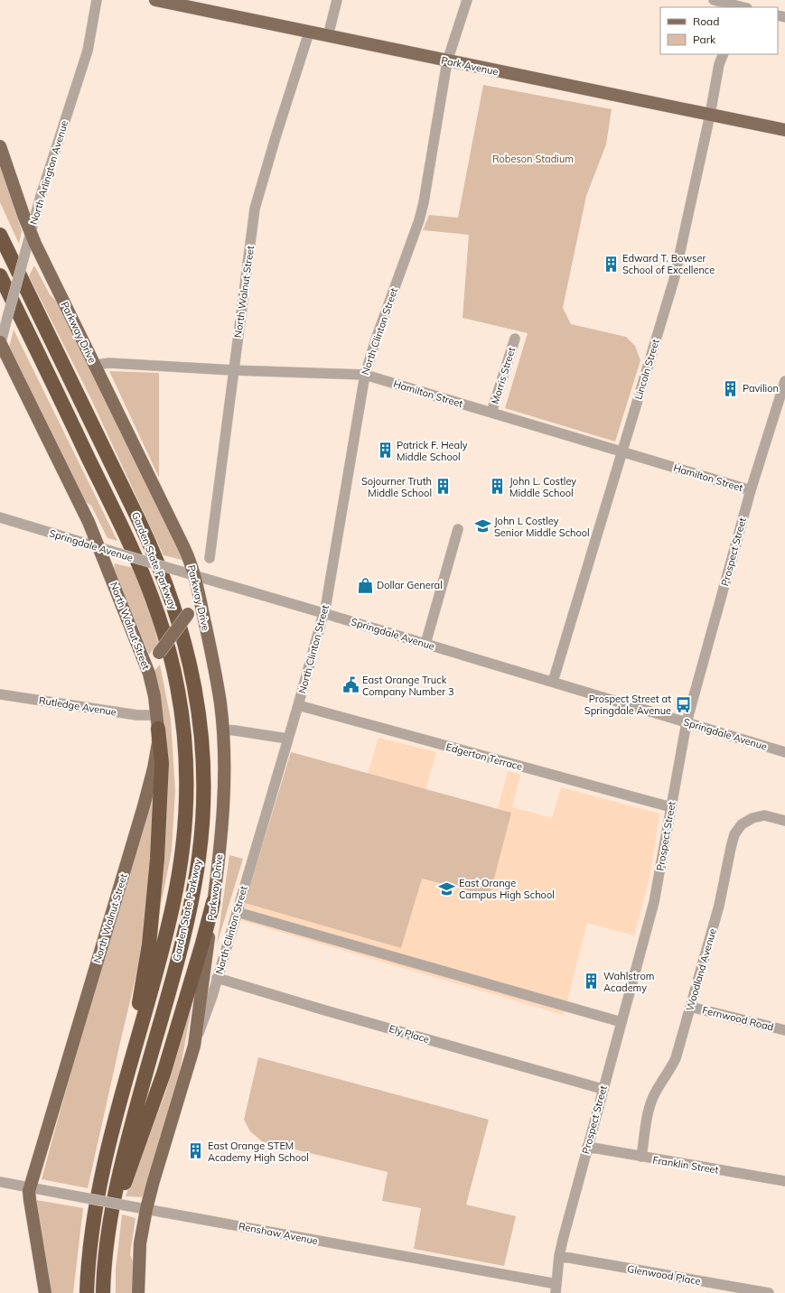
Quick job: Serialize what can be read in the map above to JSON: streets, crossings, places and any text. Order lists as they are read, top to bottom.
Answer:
{
  "streets": {
    "highway": ["Garden State Parkway"],
    "main road": [
      "Park Avenue",
      "North Walnut Street",
      "North Clinton Street",
      "Parkway Drive"
    ],
    "street": [
      "North Arlington Avenue",
      "Lincoln Street",
      "Morris Street",
      "Hamilton Street",
      "Springdale Avenue",
      "Prospect Street",
      "Rutledge Avenue",
      "Edgerton Terrace",
      "Woodland Avenue",
      "Fernwood Road",
      "Ely Place",
      "Franklin Street",
      "Renshaw Avenue",
      "Glenwood Place"
    ]
  },
  "crossings": [
    ["Park Avenue", "North Walnut Street"],
    ["Park Avenue", "North Clinton Street"],
    ["Park Avenue", "Lincoln Street"],
    ["North Arlington Avenue", "Parkway Drive"],
    ["North Walnut Street", "Hamilton Street"],
    ["North Walnut Street", "Springdale Avenue"],
    ["North Walnut Street", "Rutledge Avenue"],
    ["North Walnut Street", "Renshaw Avenue"],
    ["North Clinton Street", "Parkway Drive"],
    ["North Clinton Street", "Hamilton Street"],
    ["North Clinton Street", "Springdale Avenue"],
    ["North Clinton Street", "Edgerton Terrace"],
    ["North Clinton Street", "Ely Place"],
    ["North Clinton Street", "Renshaw Avenue"],
    ["Parkway Drive", "Hamilton Street"],
    ["Parkway Drive", "Springdale Avenue"],
    ["Lincoln Street", "Hamilton Street"],
    ["Lincoln Street", "Springdale Avenue"],
    ["Morris Street", "Hamilton Street"],
    ["Hamilton Street", "Prospect Street"],
    ["Springdale Avenue", "Prospect Street"],
    ["Prospect Street", "Edgerton Terrace"],
    ["Prospect Street", "Ely Place"],
    ["Prospect Street", "Franklin Street"],
    ["Prospect Street", "Renshaw Avenue"],
    ["Prospect Street", "Glenwood Place"],
    ["Woodland Avenue", "Fernwood Road"],
    ["Woodland Avenue", "Franklin Street"]
  ],
  "parks": ["Robeson Stadium"],
  "places": {
    "building": [
      "Edward T. Bowser School of Excellence",
      "Pavilion",
      "Patrick F. Healy Middle School",
      "Sojourner Truth Middle School",
      "John L. Costley Middle School",
      "Wahlstrom Academy",
      "East Orange STEM Academy High School"
    ],
    "school or university": ["John L Costley Senior Middle School", "East Orange Campus High School"],
    "shop": ["Dollar General"],
    "public building": ["East Orange Truck Company Number 3"],
    "bus stop": ["Prospect Street at Springdale Avenue"]
  },
  "legend": ["Road", "Park"]
}
